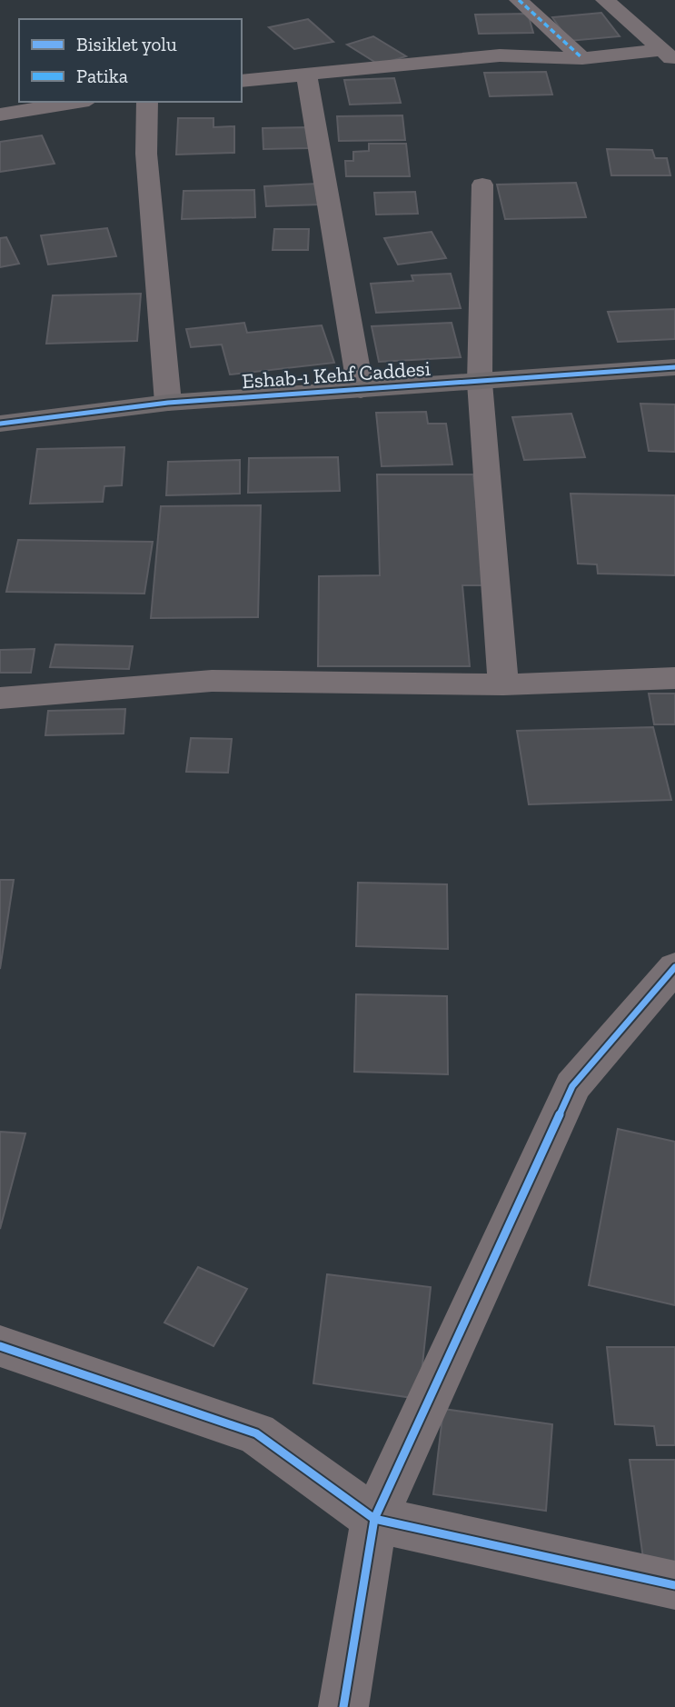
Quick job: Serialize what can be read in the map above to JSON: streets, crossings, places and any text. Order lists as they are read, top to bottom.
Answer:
{
  "streets": {
    "street": ["Eshab-ı Kehf Caddesi"]
  },
  "legend": ["Bisiklet yolu", "Patika"]
}
